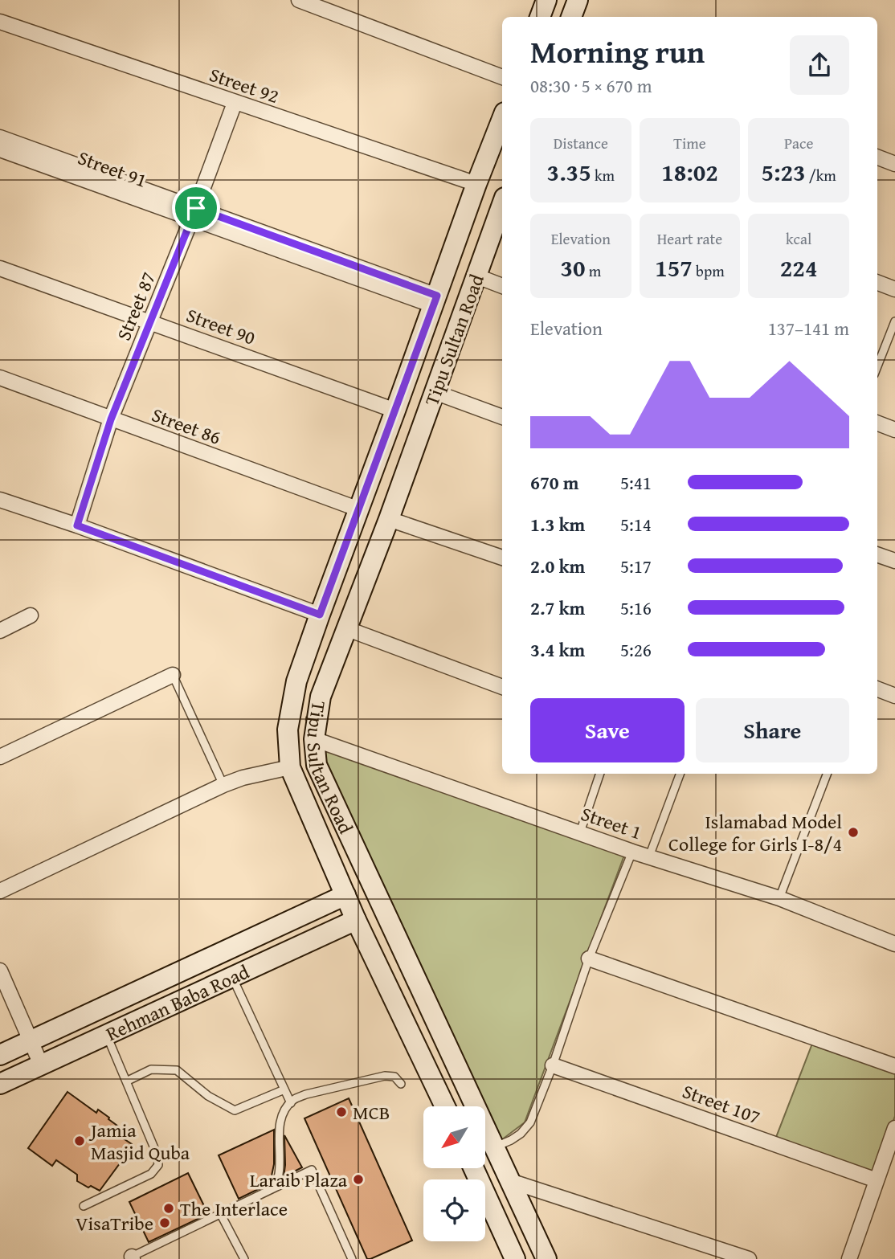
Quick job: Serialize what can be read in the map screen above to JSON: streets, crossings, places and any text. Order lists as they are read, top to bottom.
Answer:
{
  "streets": {
    "street": [
      "Street 92",
      "Street 91",
      "Street 87",
      "Street 90",
      "Tipu Sultan Road",
      "Street 86",
      "Street 1",
      "Rehman Baba Road",
      "Street 107"
    ]
  },
  "crossings": [
    ["Street 92", "Street 87"],
    ["Street 92", "Tipu Sultan Road"],
    ["Street 91", "Street 87"],
    ["Street 91", "Tipu Sultan Road"],
    ["Street 87", "Street 90"],
    ["Street 87", "Street 86"],
    ["Street 90", "Tipu Sultan Road"],
    ["Tipu Sultan Road", "Street 86"],
    ["Tipu Sultan Road", "Street 1"],
    ["Tipu Sultan Road", "Rehman Baba Road"]
  ],
  "places": [
    "Islamabad Model College for Girls I-8/4",
    "MCB",
    "Jamia Masjid Quba",
    "Laraib Plaza",
    "The Interlace",
    "VisaTribe"
  ],
  "north": "bottom left",
  "page": {
    "heading": ["Morning run", "08:30 · 5 × 670 m"],
    "stats": [
      ["Distance", "3.35 km"],
      ["Time", "18:02"],
      ["Pace", "5:23 /km"],
      ["Elevation", "30 m"],
      ["Heart rate", "157 bpm"],
      ["kcal", "224"]
    ],
    "chart": ["Elevation", "137–141 m"],
    "list": [
      {
        "name": "670 m",
        "note": "5:41"
      },
      {
        "name": "1.3 km",
        "note": "5:14"
      },
      {
        "name": "2.0 km",
        "note": "5:17"
      },
      {
        "name": "2.7 km",
        "note": "5:16"
      },
      {
        "name": "3.4 km",
        "note": "5:26"
      }
    ],
    "buttons": ["Save", "Share"]
  }
}
